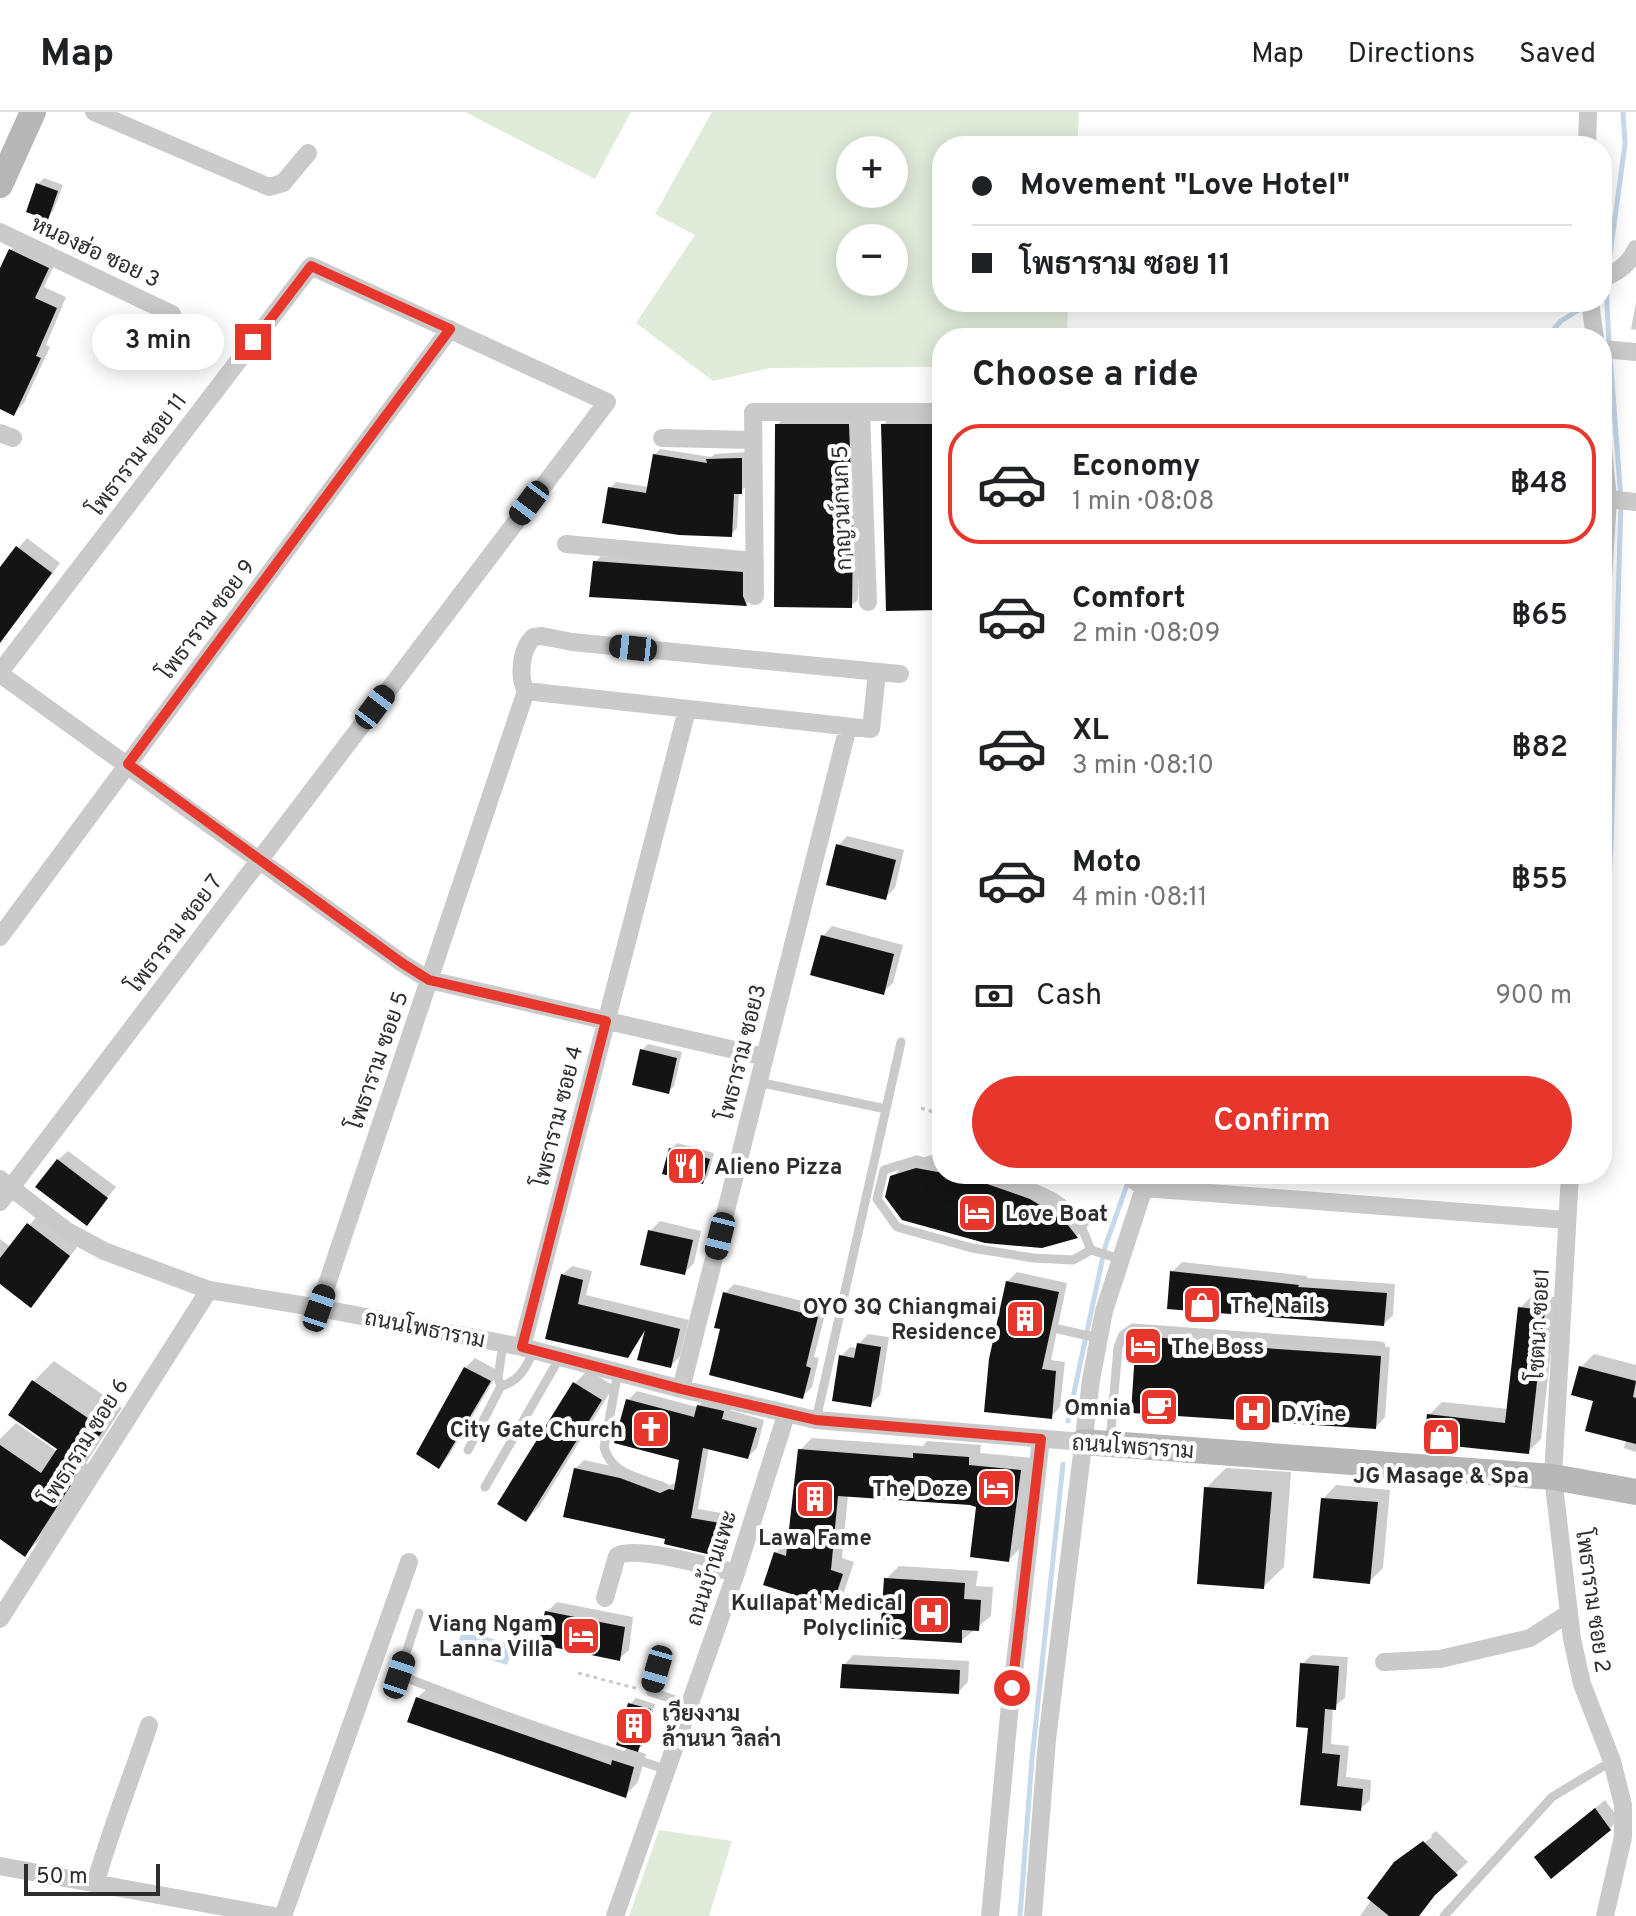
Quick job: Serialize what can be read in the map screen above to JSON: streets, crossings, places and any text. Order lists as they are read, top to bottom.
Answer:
{
  "streets": {
    "street": [
      "หนองฮ่อ ซอย 3",
      "โพธาราม ซอย 11",
      "กาญวน์กนก 5",
      "โพธาราม ซอย 9",
      "โพธาราม ซอย 7",
      "โพธาราม ซอย3",
      "โพธาราม ซอย 5",
      "โพธาราม ซอย 4",
      "โชตนา ซอย1",
      "ถนนโพธาราม",
      "โพธาราม ซอย 6",
      "ถนนบ้านแพะ",
      "โพธาราม ซอย 2"
    ]
  },
  "crossings": [
    ["โพธาราม ซอย 11", "โพธาราม ซอย 9"],
    ["โพธาราม ซอย 11", "โพธาราม ซอย 7"],
    ["โพธาราม ซอย 9", "โพธาราม ซอย 7"],
    ["โพธาราม ซอย 7", "ถนนโพธาราม"],
    ["โพธาราม ซอย3", "ถนนโพธาราม"],
    ["โพธาราม ซอย 5", "ถนนโพธาราม"],
    ["โพธาราม ซอย 4", "ถนนโพธาราม"],
    ["โชตนา ซอย1", "ถนนโพธาราม"],
    ["โชตนา ซอย1", "โพธาราม ซอย 2"],
    ["ถนนโพธาราม", "โพธาราม ซอย 6"],
    ["ถนนโพธาราม", "ถนนบ้านแพะ"],
    ["ถนนโพธาราม", "โพธาราม ซอย 2"]
  ],
  "places": {
    "restaurant": ["Alieno Pizza"],
    "hotel": [
      "Love Boat",
      "The Boss",
      "The Doze",
      "Viang Ngam Lanna Villa"
    ],
    "shop": ["The Nails", "JG Masage & Spa"],
    "building": ["OYO 3Q Chiangmai Residence", "Lawa Fame", "เวียงงาม ล้านนา วิลล่า"],
    "cafe": ["Omnia"],
    "hospital": ["D.Vine", "Kullapat Medical Polyclinic"],
    "church": ["City Gate Church"]
  },
  "scale_bar": "50 m",
  "page": {
    "header": "Map",
    "nav": ["Map", "Directions", "Saved"],
    "map_buttons": ["+", "−"],
    "banner": ["Movement \"Love Hotel\"", "โพธาราม ซอย 11"],
    "bubble": "3 min",
    "heading": "Choose a ride",
    "list": [
      {
        "name": "Economy",
        "note": "1 min · 08:08",
        "value": "฿48"
      },
      {
        "name": "Comfort",
        "note": "2 min · 08:09",
        "value": "฿65"
      },
      {
        "name": "XL",
        "note": "3 min · 08:10",
        "value": "฿82"
      },
      {
        "name": "Moto",
        "note": "4 min · 08:11",
        "value": "฿55"
      }
    ],
    "pay": ["Cash", "900 m"],
    "buttons": "Confirm",
    "scale": "50 m"
  }
}
